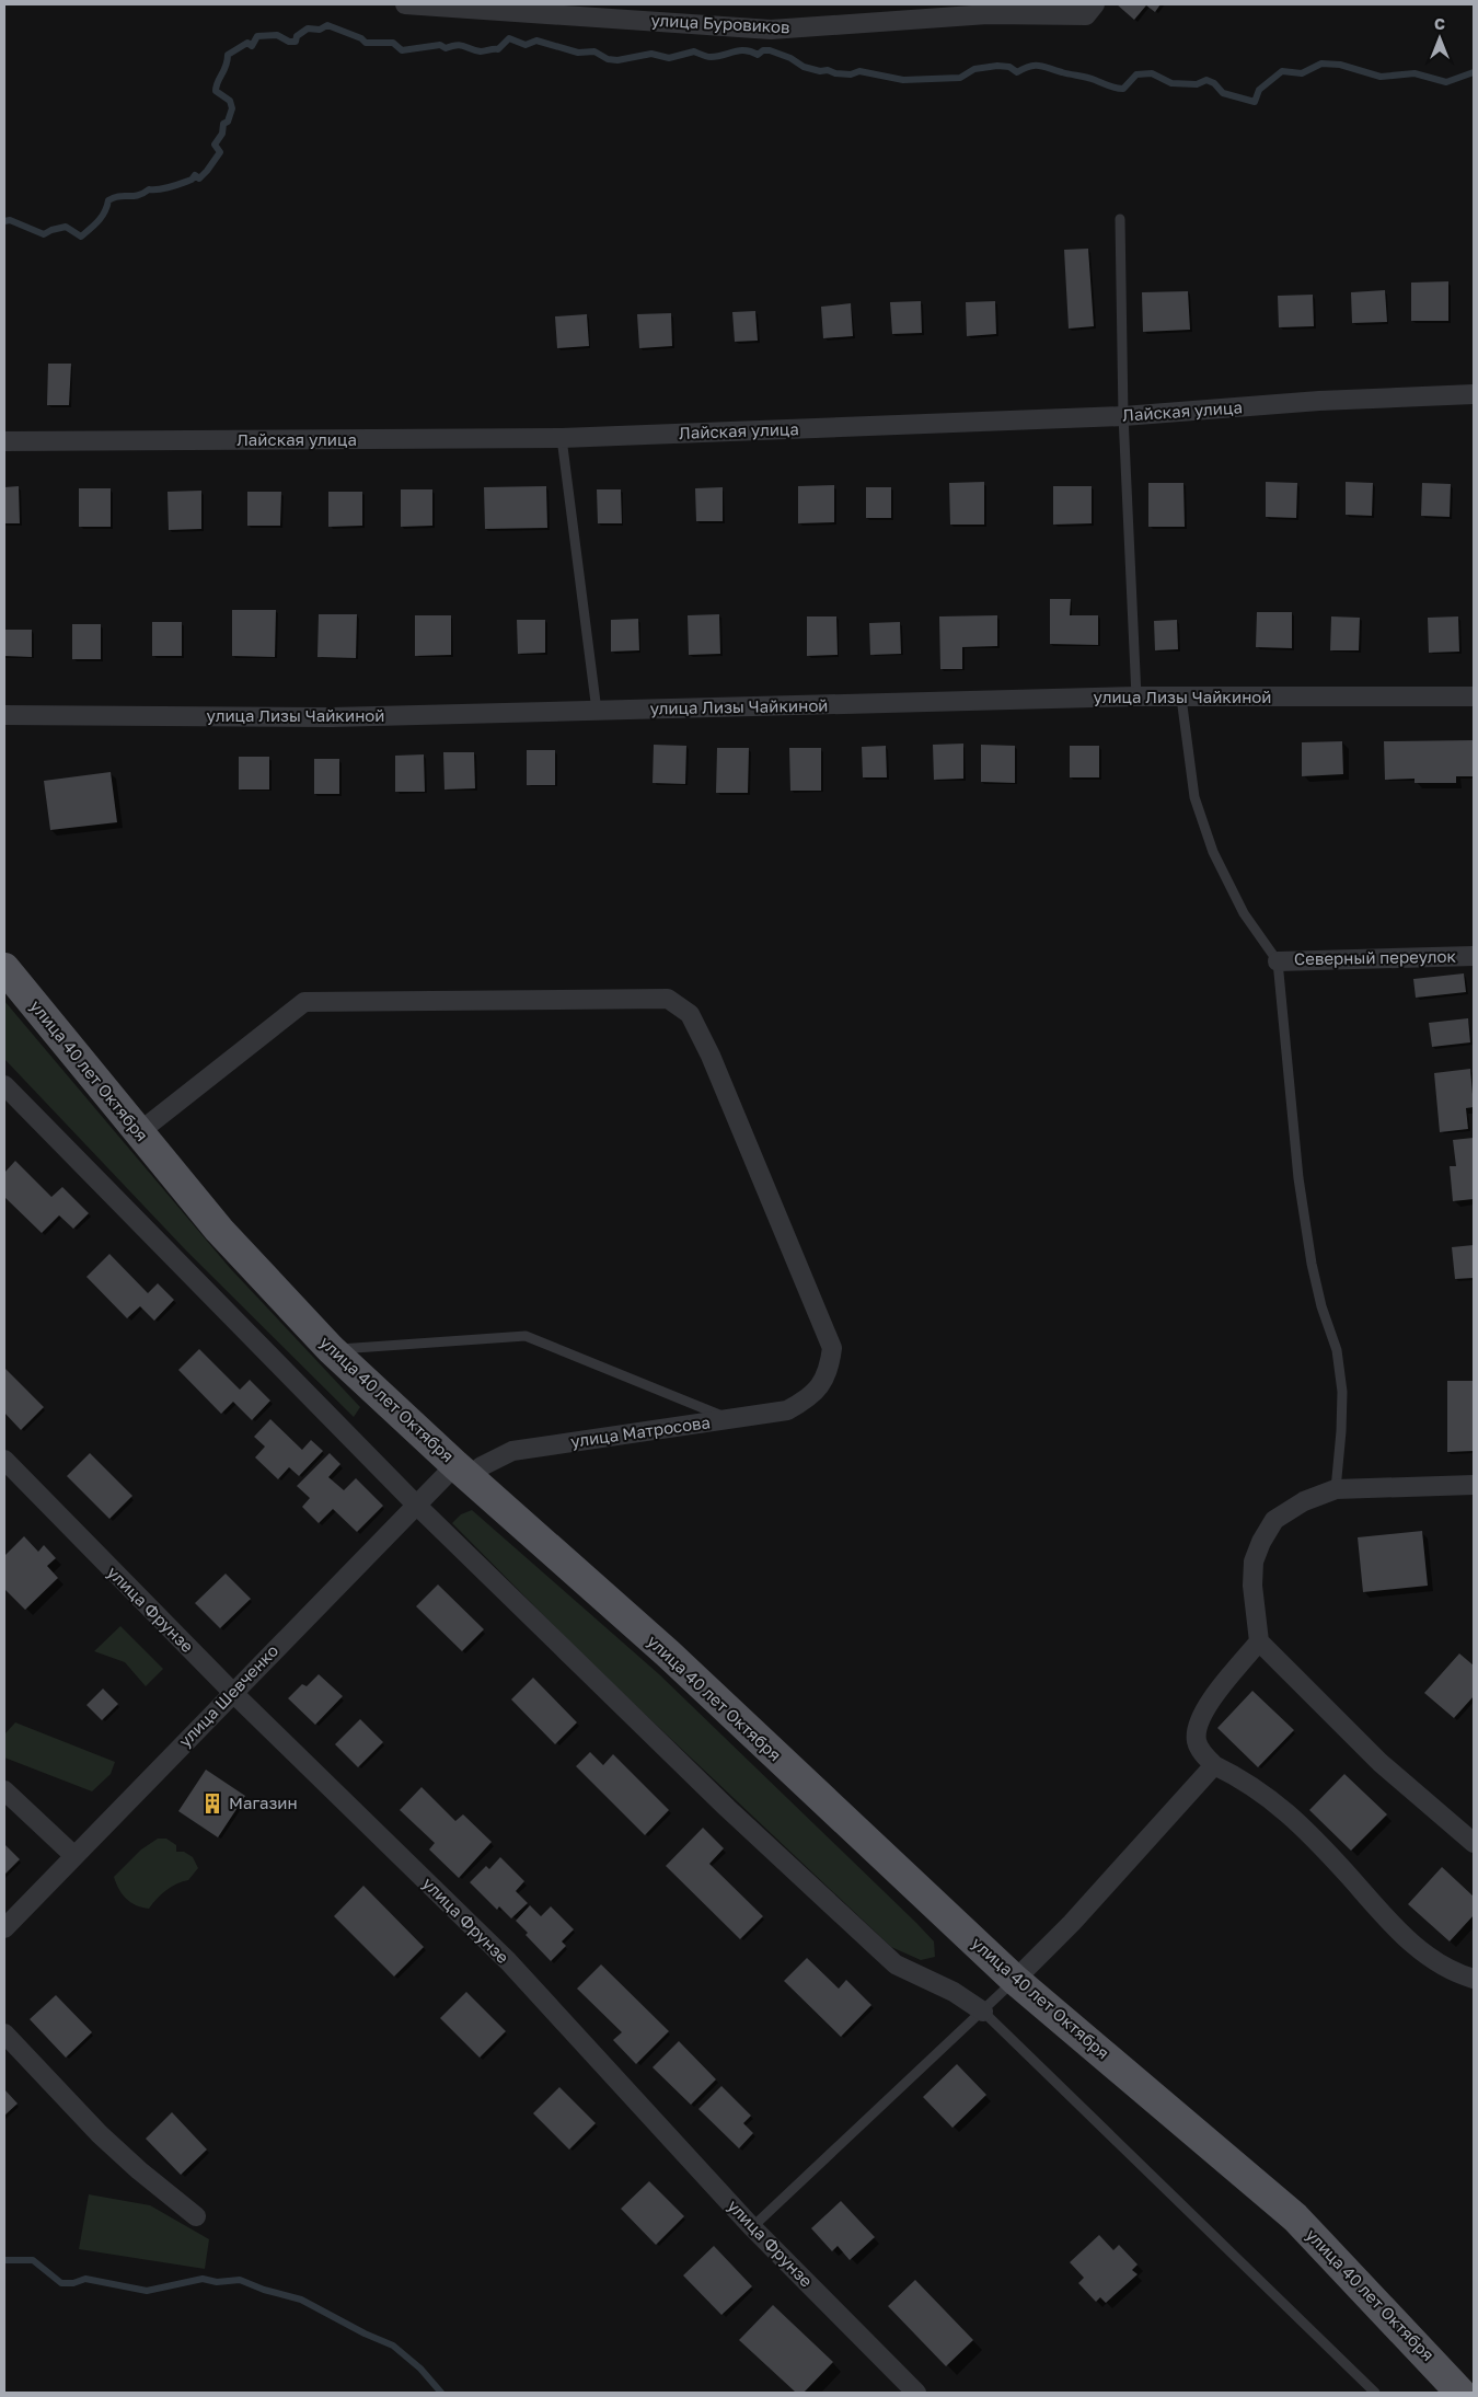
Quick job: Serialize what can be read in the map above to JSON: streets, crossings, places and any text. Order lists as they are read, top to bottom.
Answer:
{
  "streets": {
    "main road": ["улица 40 лет Октября"],
    "street": [
      "улица Буровиков",
      "Лайская улица",
      "улица Лизы Чайкиной",
      "Северный переулок",
      "улица Матросова",
      "улица Фрунзе",
      "улица Шевченко"
    ]
  },
  "crossings": [
    ["улица 40 лет Октября", "улица Матросова"],
    ["улица 40 лет Октября", "улица Шевченко"],
    ["улица Матросова", "улица Шевченко"],
    ["улица Фрунзе", "улица Шевченко"]
  ],
  "places": {
    "building": ["Магазин"]
  },
  "north": "top"
}
